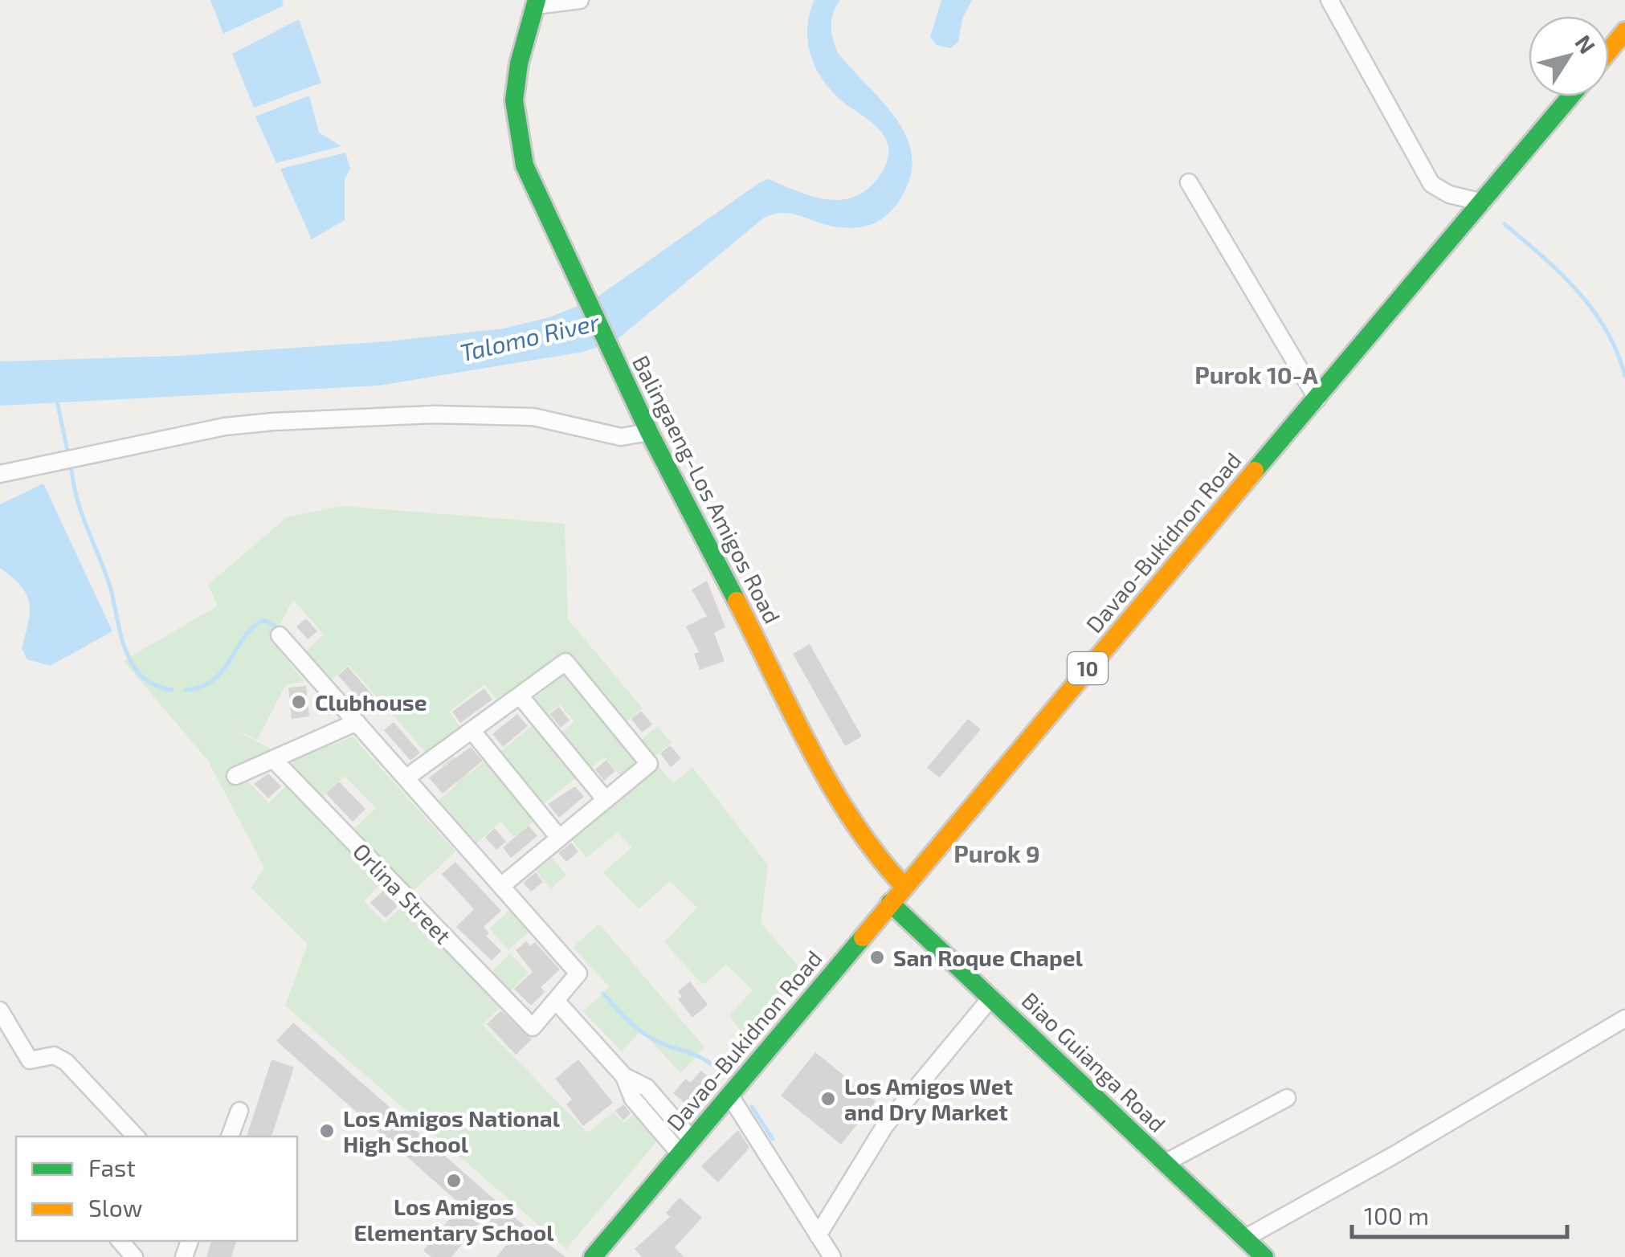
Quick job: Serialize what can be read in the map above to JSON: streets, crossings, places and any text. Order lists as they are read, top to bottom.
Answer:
{
  "streets": {
    "main road": [
      "Balingaeng-Los Amigos Road",
      "Davao-Bukidnon Road",
      "10",
      "Biao Guianga Road"
    ],
    "street": ["Orlina Street"]
  },
  "crossings": [
    ["Balingaeng-Los Amigos Road", "Davao-Bukidnon Road"],
    ["Davao-Bukidnon Road", "Biao Guianga Road"]
  ],
  "districts": ["Purok 10-A", "Purok 9"],
  "water": ["Talomo River"],
  "places": [
    "Clubhouse",
    "San Roque Chapel",
    "Los Amigos Wet and Dry Market",
    "Los Amigos National High School",
    "Los Amigos Elementary School"
  ],
  "legend": ["Fast", "Slow"],
  "scale_bar": "100 m",
  "north": "top right"
}
